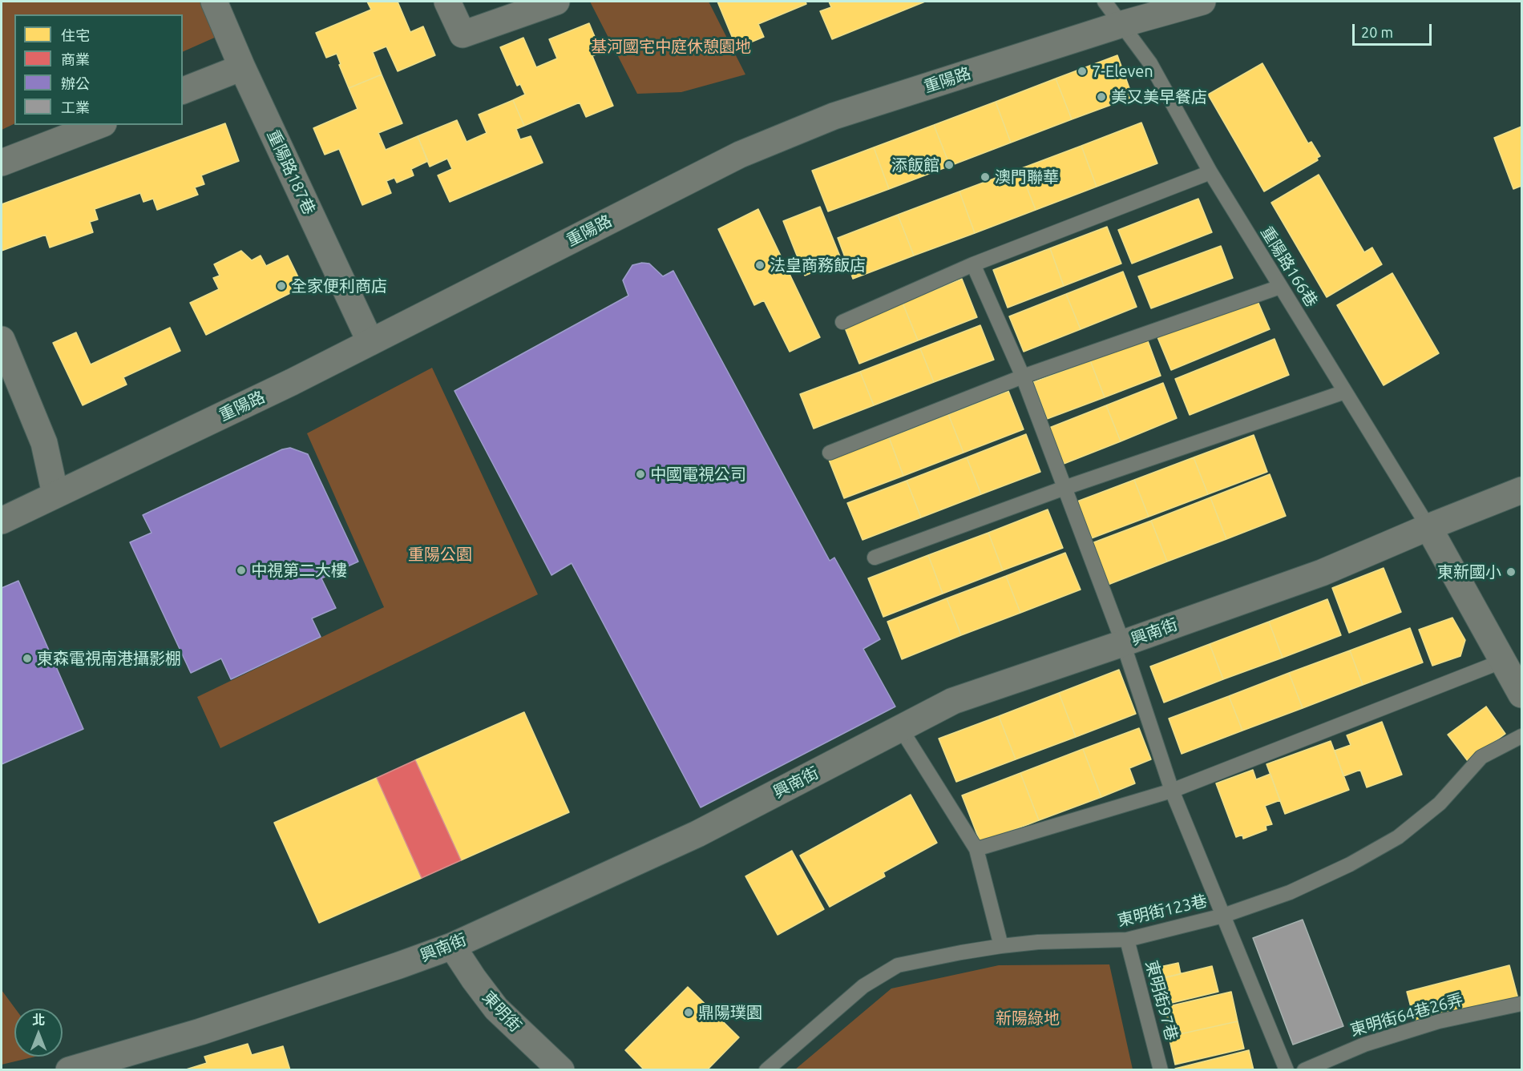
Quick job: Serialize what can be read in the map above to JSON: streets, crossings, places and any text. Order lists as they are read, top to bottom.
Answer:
{
  "streets": {
    "street": [
      "重陽路",
      "重陽路187巷",
      "興南街",
      "東明街"
    ],
    "lane": [
      "重陽路166巷",
      "東明街123巷",
      "東明街97巷",
      "東明街64巷26弄"
    ]
  },
  "crossings": [
    ["重陽路", "重陽路187巷"],
    ["重陽路", "重陽路166巷"],
    ["重陽路166巷", "興南街"],
    ["興南街", "東明街"],
    ["東明街123巷", "東明街97巷"]
  ],
  "parks": ["基河國宅中庭休憩園地", "重陽公園", "新陽綠地"],
  "places": [
    "7-Eleven",
    "美又美早餐店",
    "添飯館",
    "澳門聯華",
    "法皇商務飯店",
    "全家便利商店",
    "中國電視公司",
    "中視第二大樓",
    "東新國小",
    "東森電視南港攝影棚",
    "鼎陽璞園"
  ],
  "legend": [
    "住宅",
    "商業",
    "辦公",
    "工業"
  ],
  "scale_bar": "20 m",
  "north": "top"
}
